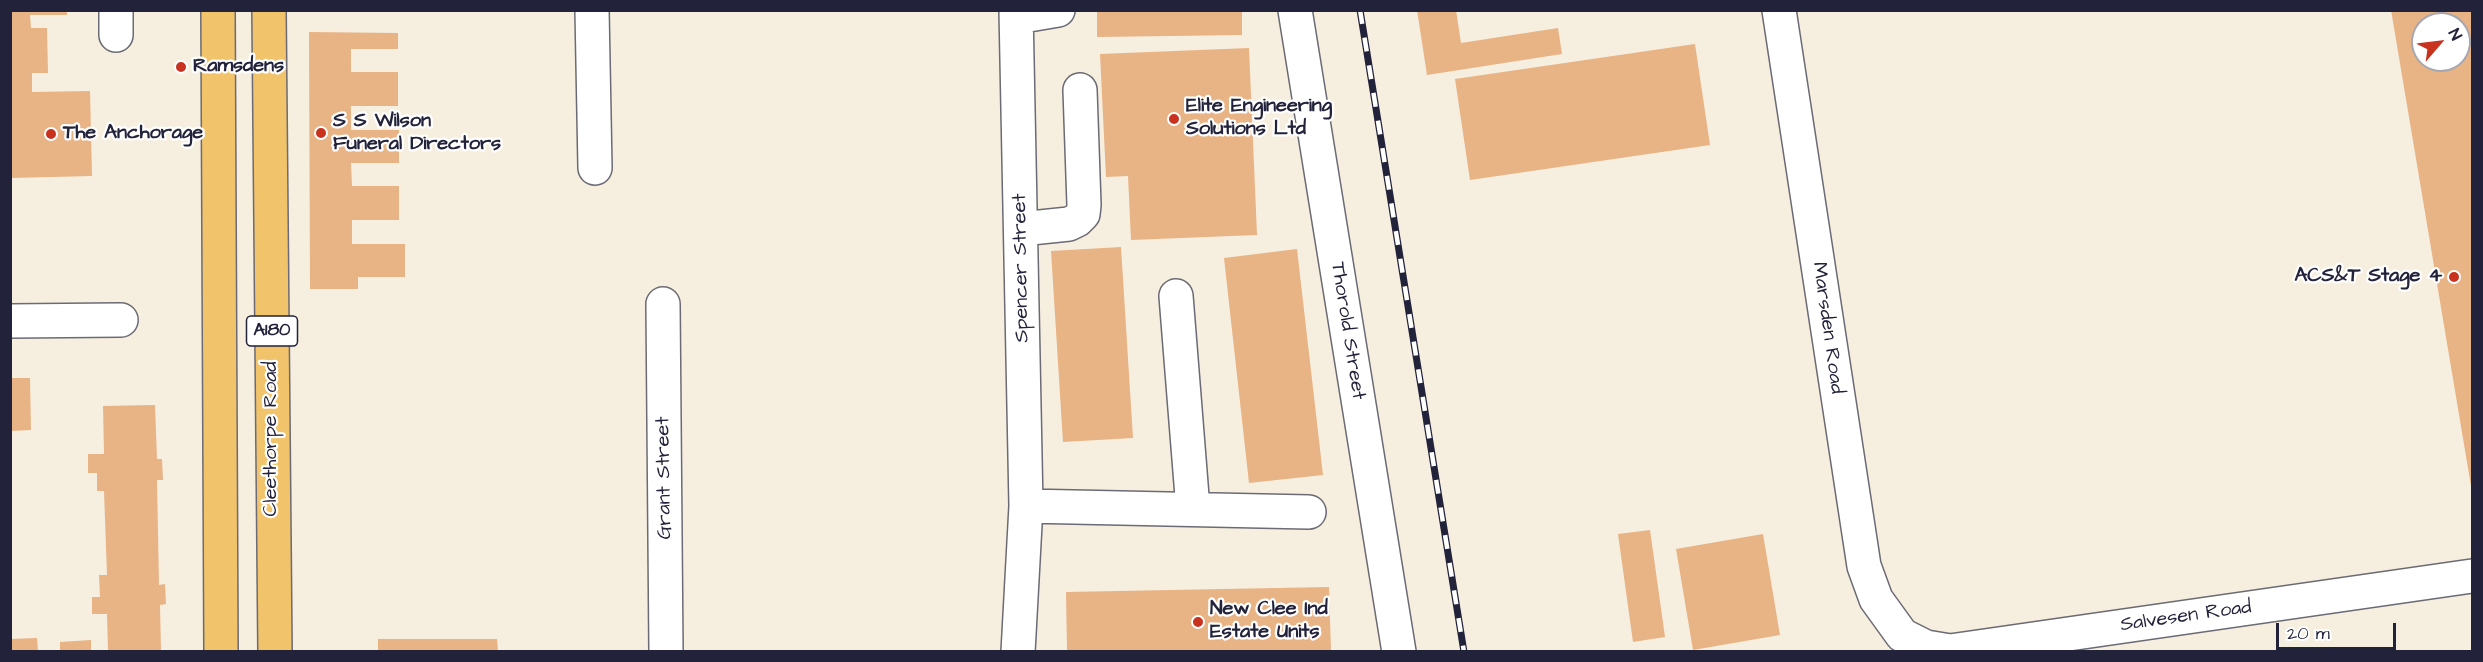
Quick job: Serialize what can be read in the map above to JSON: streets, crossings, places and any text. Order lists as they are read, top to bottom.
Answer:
{
  "streets": {
    "main road": ["A180", "Cleethorpe Road"],
    "street": [
      "Spencer Street",
      "Marsden Road",
      "Thorold Street",
      "Grant Street",
      "Salvesen Road"
    ]
  },
  "crossings": [
    ["Marsden Road", "Salvesen Road"]
  ],
  "places": [
    "Ramsdens",
    "Elite Engineering Solutions Ltd",
    "S S Wilson Funeral Directors",
    "The Anchorage",
    "ACS&T Stage 4",
    "New Clee Ind Estate Units"
  ],
  "scale_bar": "20 m",
  "north": "top right"
}
